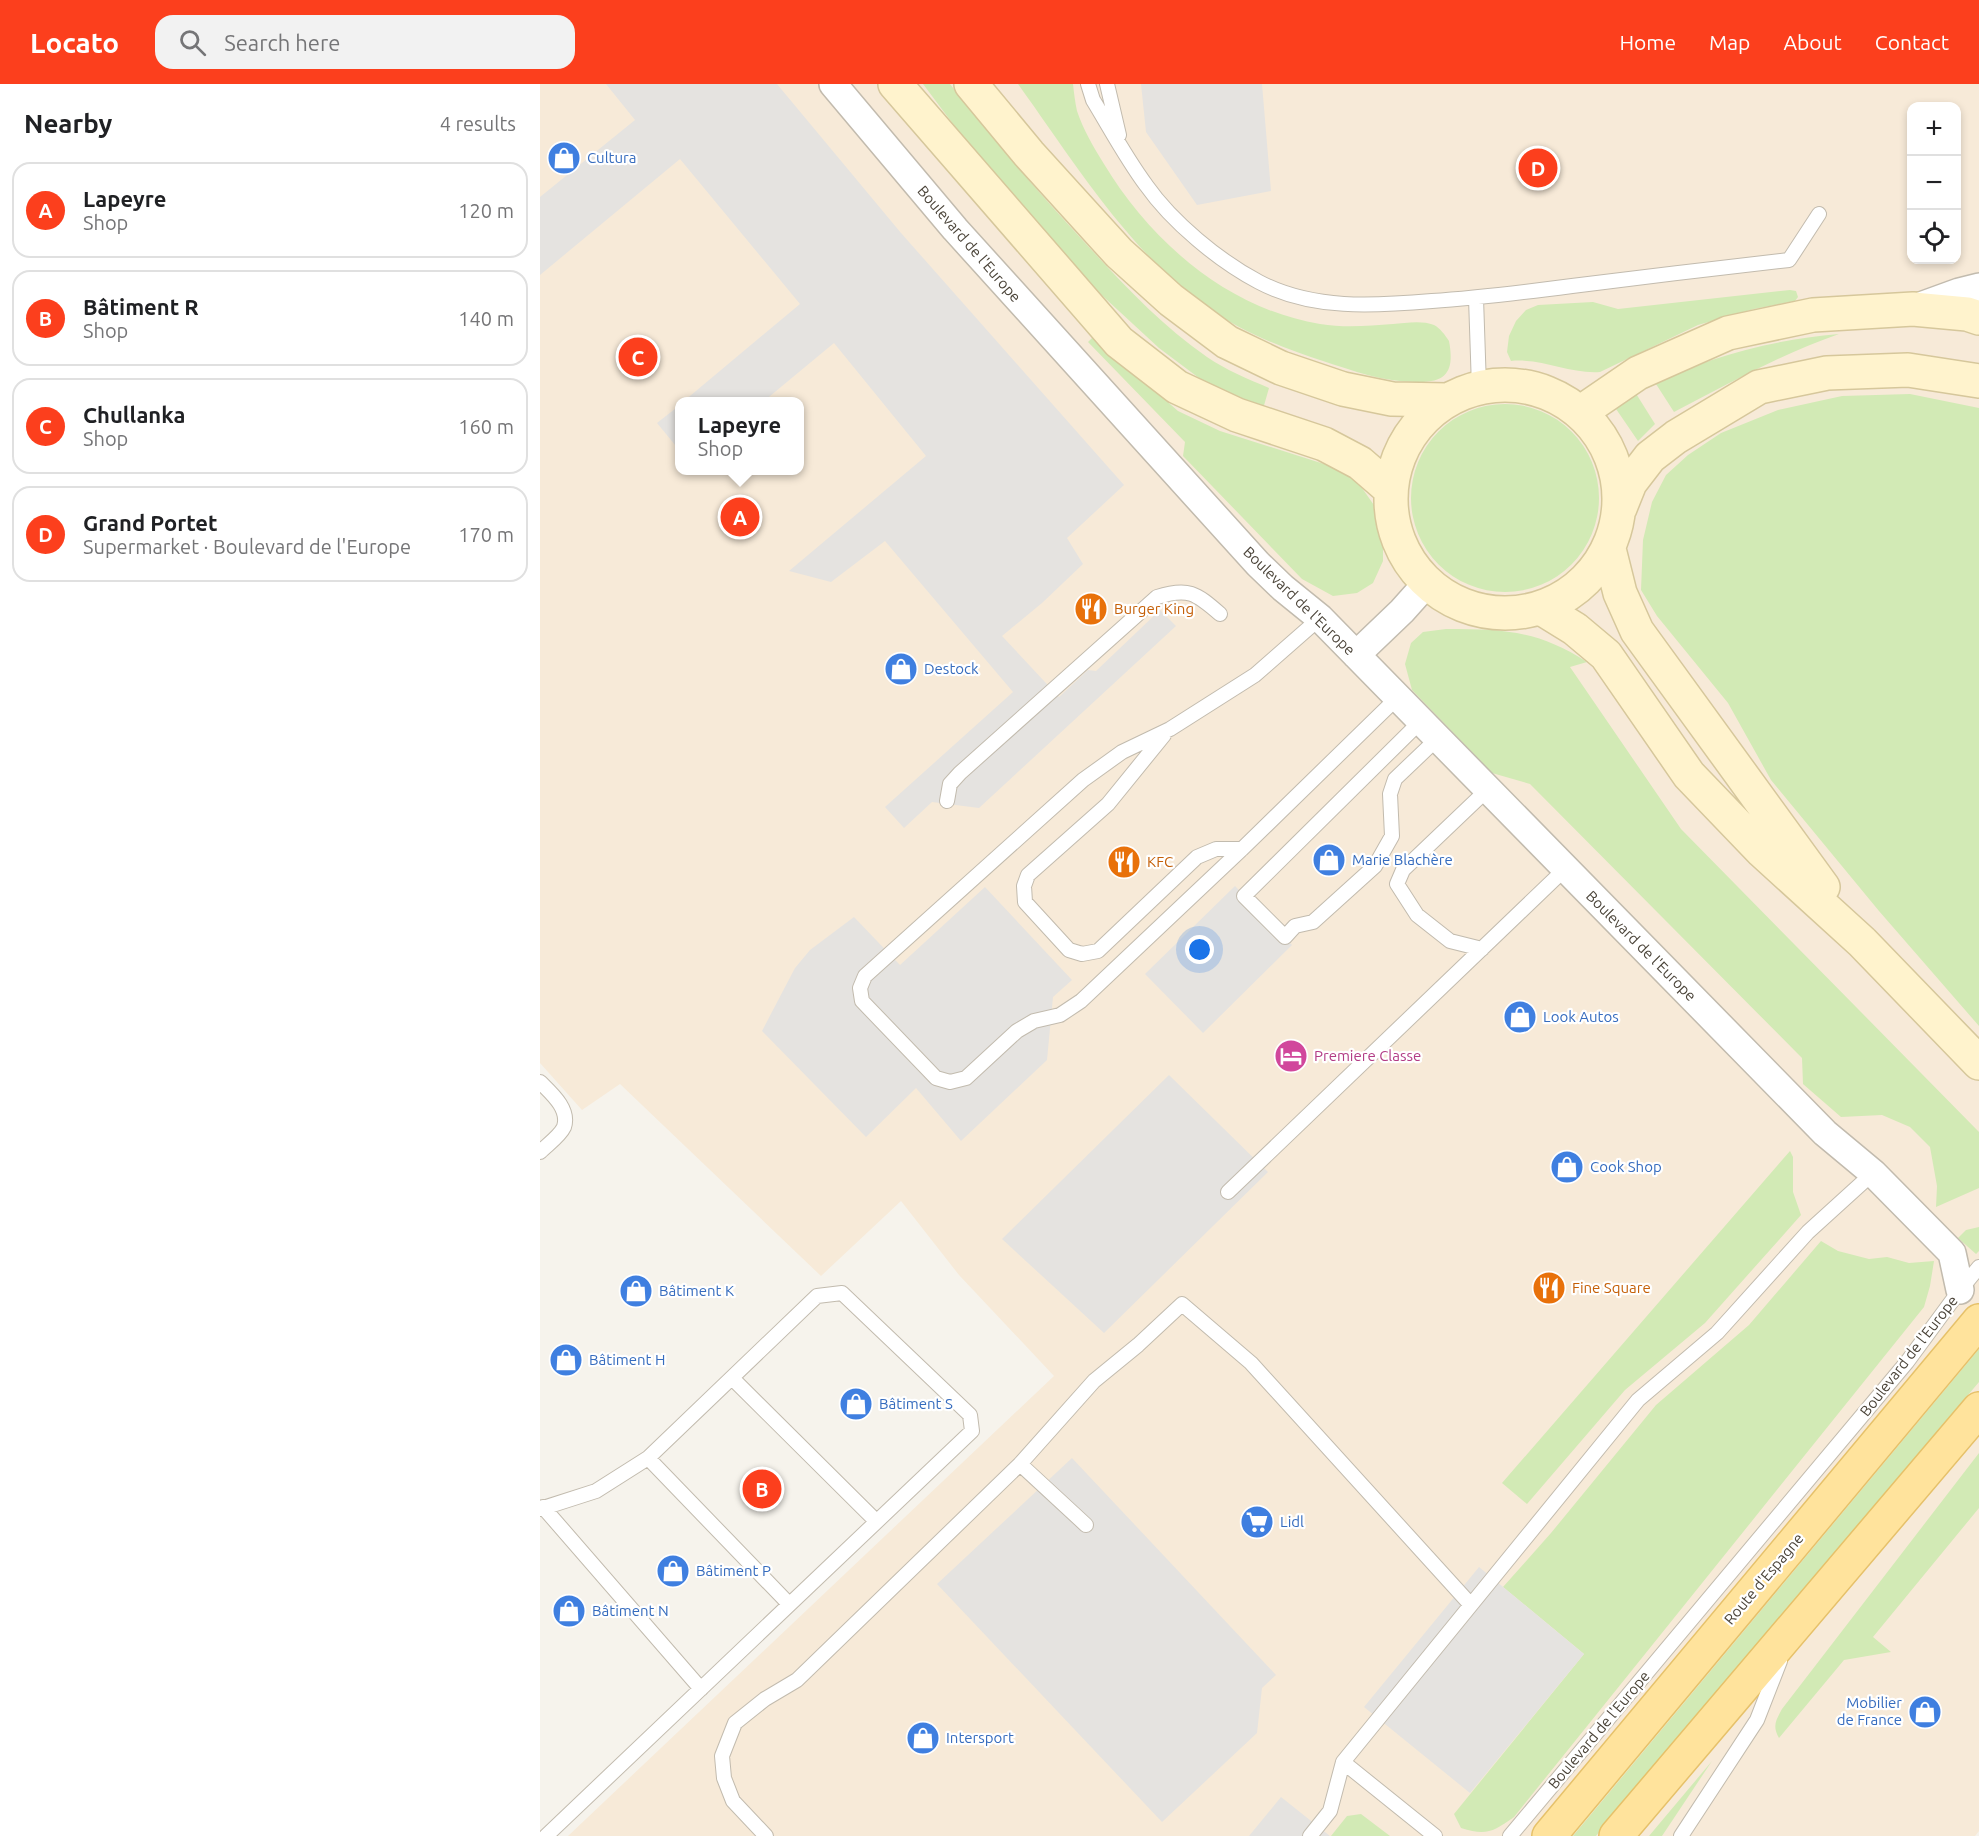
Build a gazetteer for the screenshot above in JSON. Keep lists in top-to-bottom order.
{
  "streets": {
    "main road": ["Route d'Espagne"],
    "street": ["Boulevard de l'Europe"]
  },
  "places": {
    "shop": [
      "Cultura",
      "Destock",
      "Marie Blachère",
      "Look Autos",
      "Cook Shop",
      "Bâtiment K",
      "Bâtiment H",
      "Bâtiment S",
      "Bâtiment P",
      "Bâtiment N",
      "Mobilier de France",
      "Intersport"
    ],
    "restaurant": ["Burger King", "KFC", "Fine Square"],
    "hotel": ["Premiere Classe"],
    "supermarket": ["Lidl"]
  },
  "page": {
    "header": "Locato",
    "search": "Search here",
    "nav": [
      "Home",
      "Map",
      "About",
      "Contact"
    ],
    "heading": ["Nearby", "4 results"],
    "map_buttons": ["+", "−"],
    "pins": [
      "D",
      "C",
      "A",
      "B"
    ],
    "list": [
      {
        "mark": "A",
        "name": "Lapeyre",
        "note": "Shop",
        "value": "120 m"
      },
      {
        "mark": "B",
        "name": "Bâtiment R",
        "note": "Shop",
        "value": "140 m"
      },
      {
        "mark": "C",
        "name": "Chullanka",
        "note": "Shop",
        "value": "160 m"
      },
      {
        "mark": "D",
        "name": "Grand Portet",
        "note": "Supermarket · Boulevard de l'Europe",
        "value": "170 m"
      }
    ],
    "popup": ["Lapeyre", "Shop"]
  }
}
